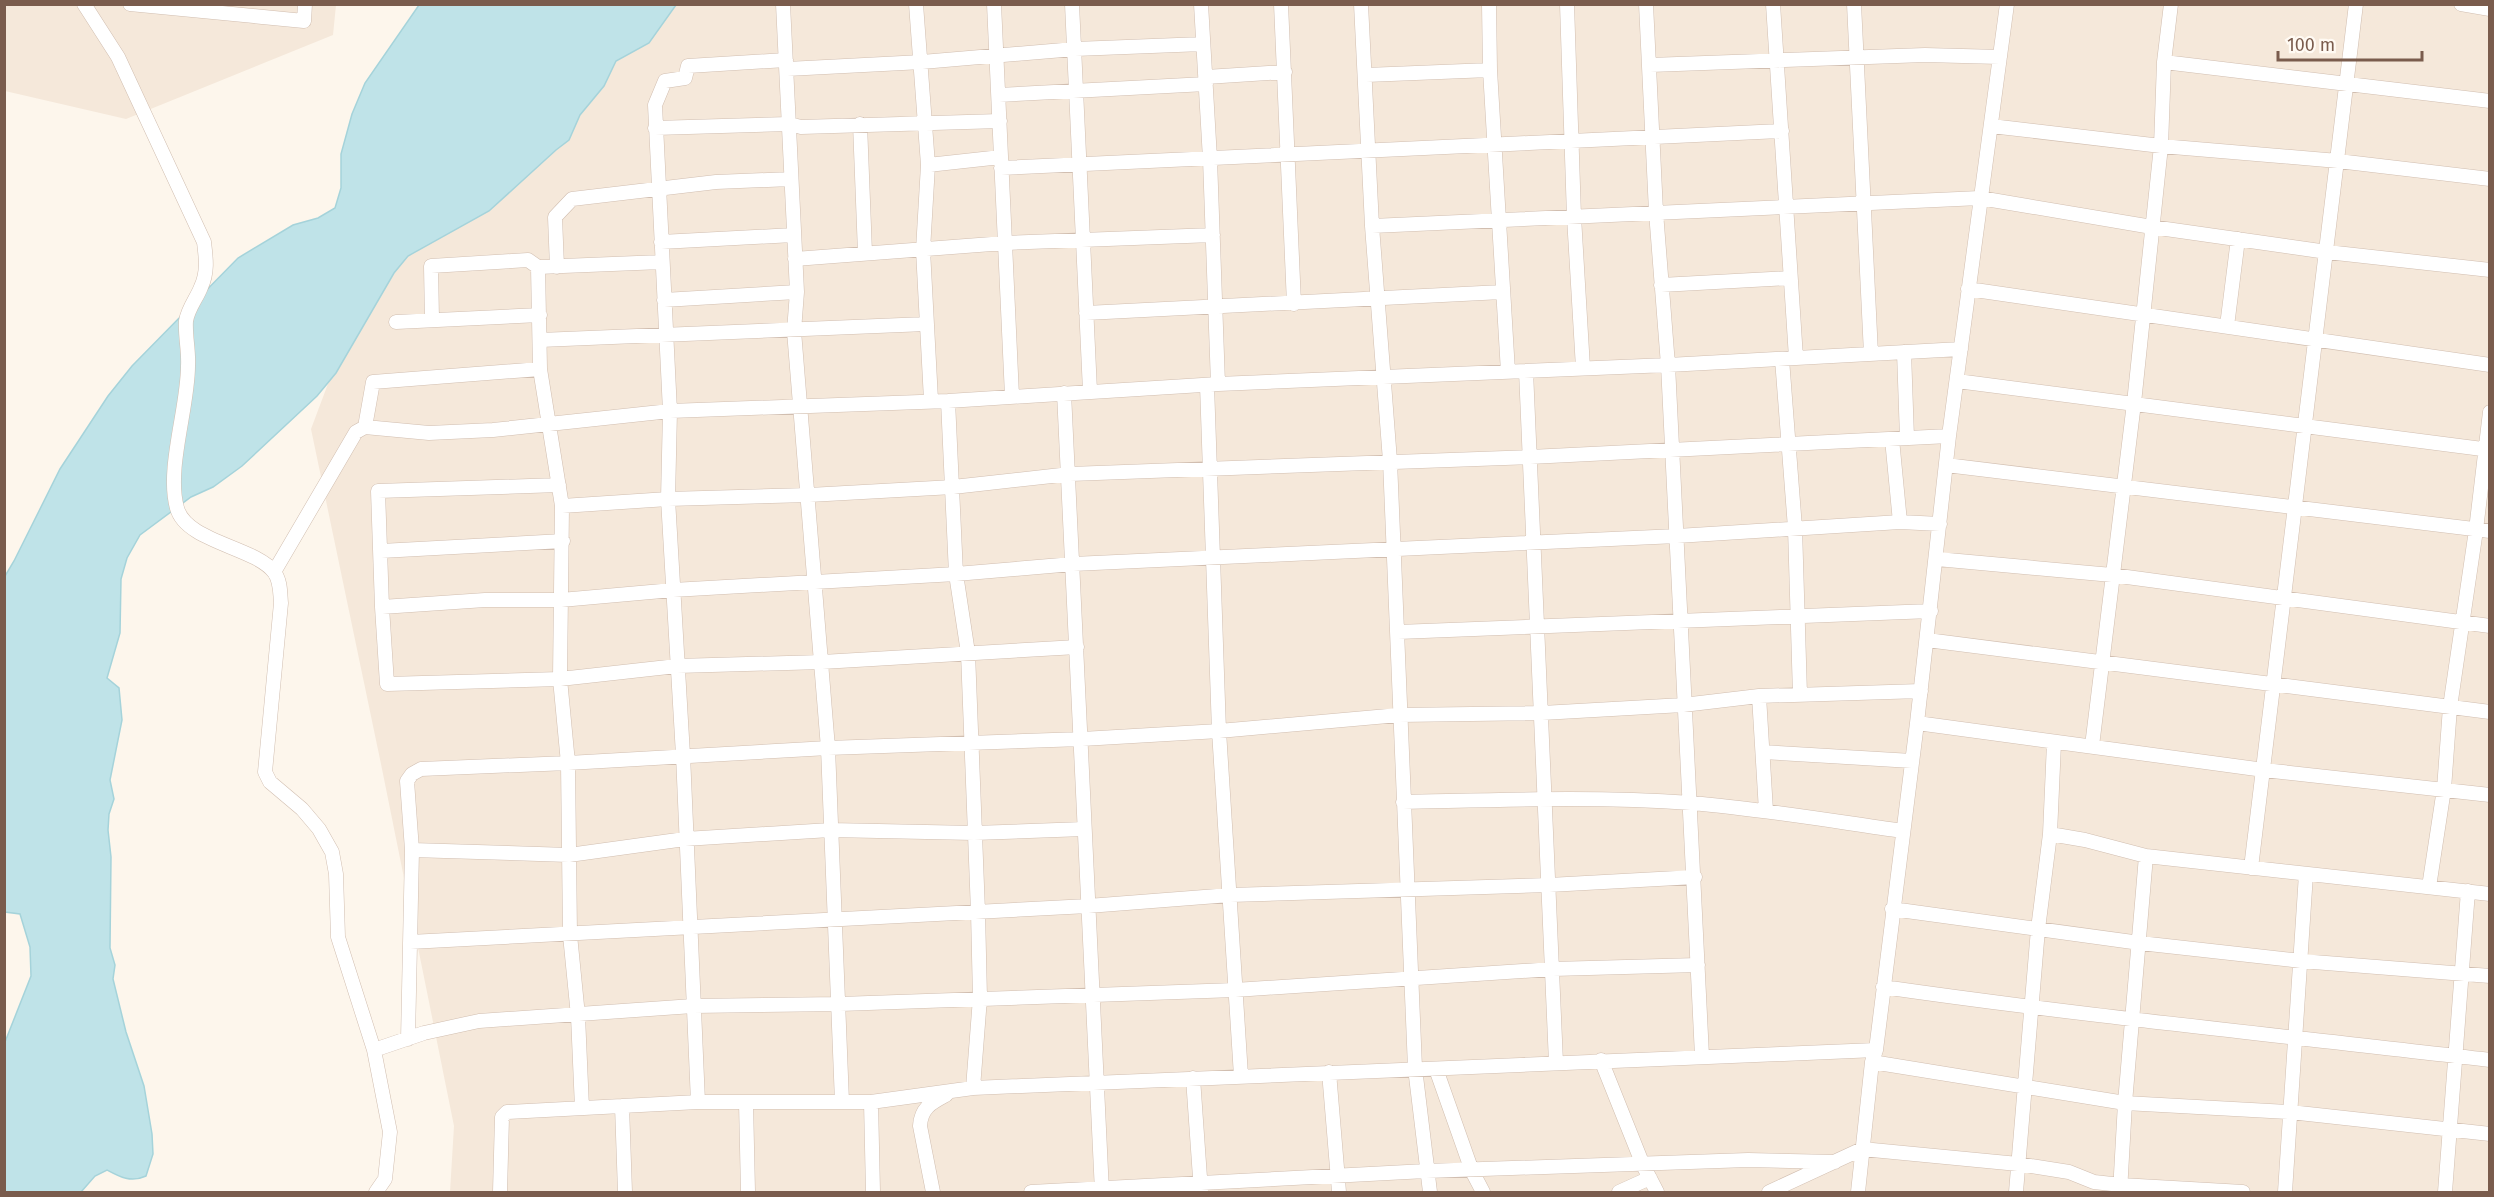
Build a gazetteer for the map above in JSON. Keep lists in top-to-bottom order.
{
  "scale_bar": "100 m"
}
